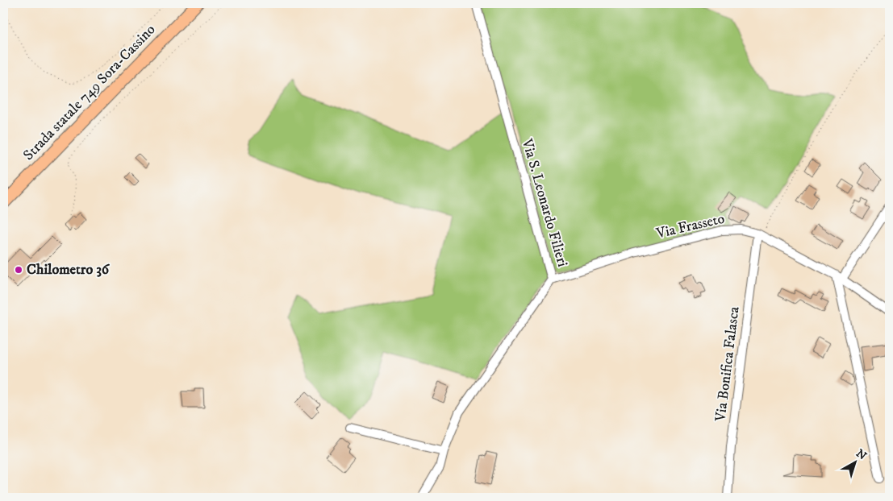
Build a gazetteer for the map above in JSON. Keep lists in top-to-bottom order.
{
  "streets": {
    "highway": ["Strada statale 749 Sora-Cassino"],
    "street": ["Via S. Leonardo Filieri", "Via Frasseto", "Via Bonifica Falasca"]
  },
  "crossings": [
    ["Via S. Leonardo Filieri", "Via Frasseto"],
    ["Via Frasseto", "Via Bonifica Falasca"]
  ],
  "places": ["Chilometro 36"],
  "north": "top right"
}
